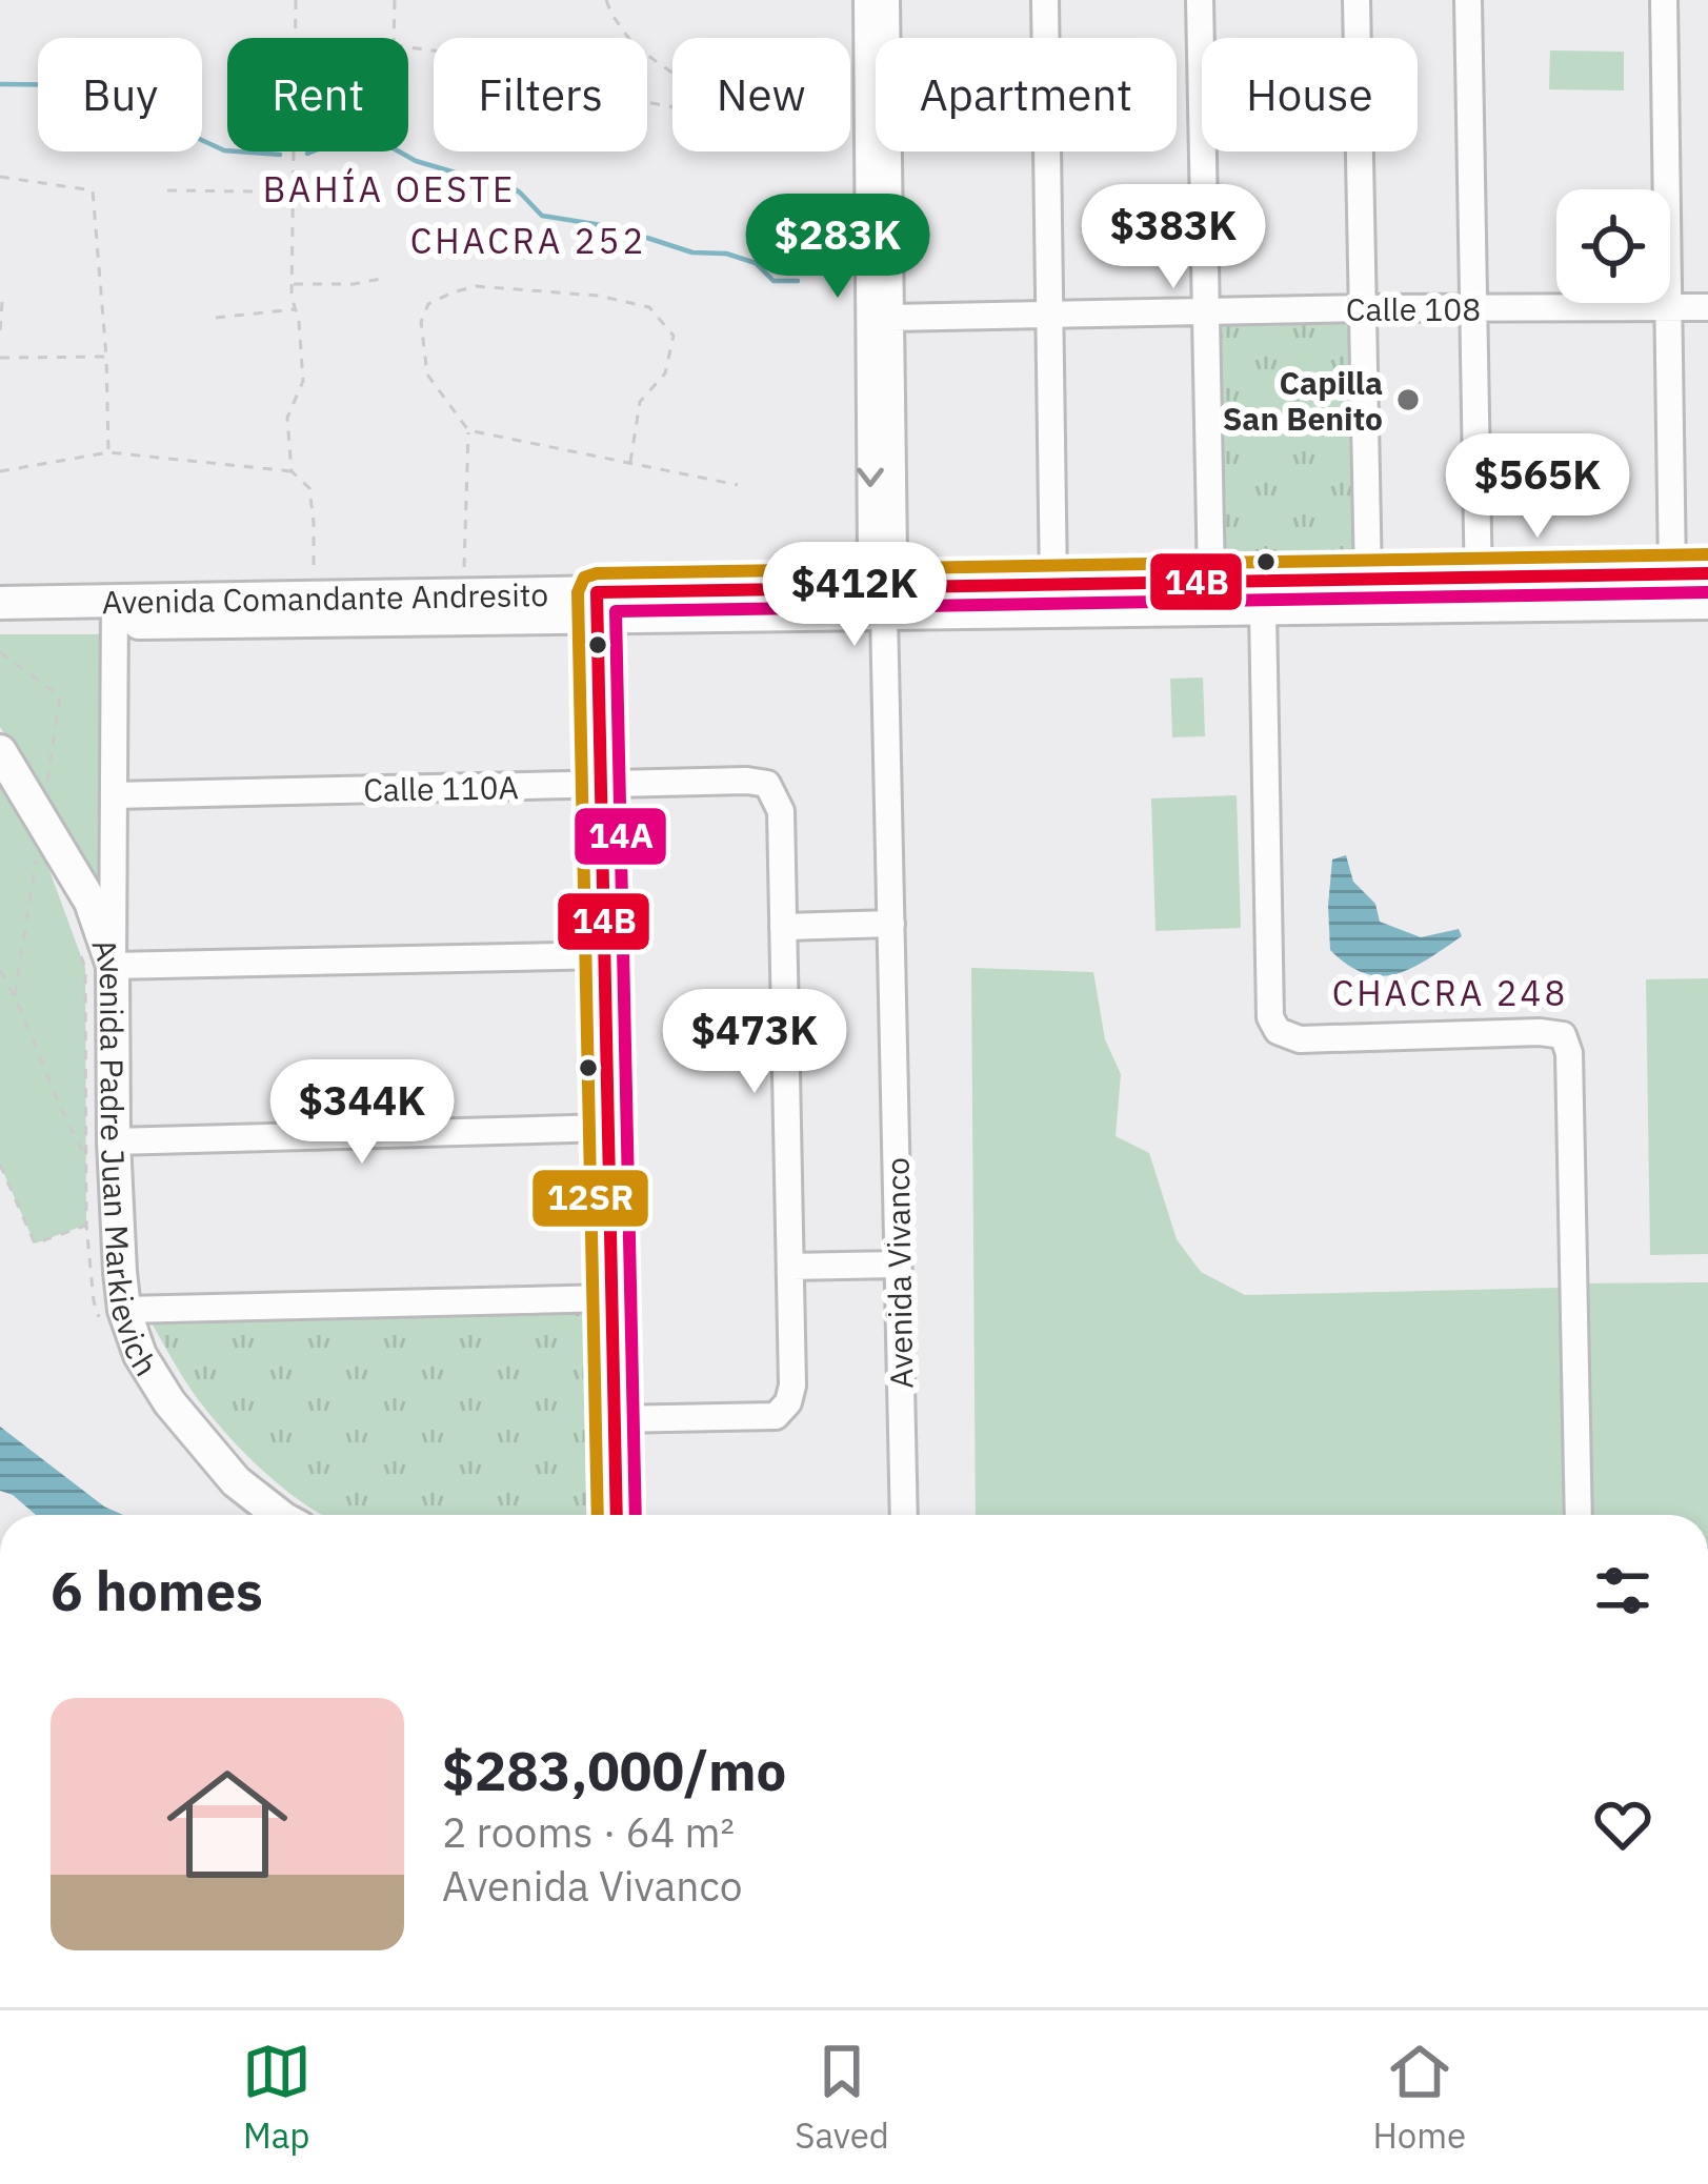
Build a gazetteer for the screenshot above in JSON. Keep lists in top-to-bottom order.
{
  "streets": {
    "main road": ["Avenida Comandante Andresito", "Avenida Padre Juan Markievich"],
    "street": ["Calle 108", "Calle 110A", "Avenida Vivanco"]
  },
  "crossings": [
    ["Calle 108", "Avenida Vivanco"],
    ["Avenida Comandante Andresito", "Avenida Vivanco"]
  ],
  "districts": ["BAHÍA OESTE", "CHACRA 252", "CHACRA 248"],
  "places": ["Capilla San Benito"],
  "lines": ["transit line 12SR", "transit line 14B", "transit line 14A"],
  "page": {
    "chip": [
      "Buy",
      "Rent",
      "Filters",
      "New",
      "Apartment",
      "House"
    ],
    "price": [
      "$383K",
      "$283K",
      "$565K",
      "$412K",
      "$473K",
      "$344K"
    ],
    "heading": "6 homes",
    "list": [
      {
        "name": "$283,000/mo",
        "note": "2 rooms · 64 m² · Avenida Vivanco"
      }
    ],
    "tabs": ["Map", "Saved", "Home"]
  }
}
